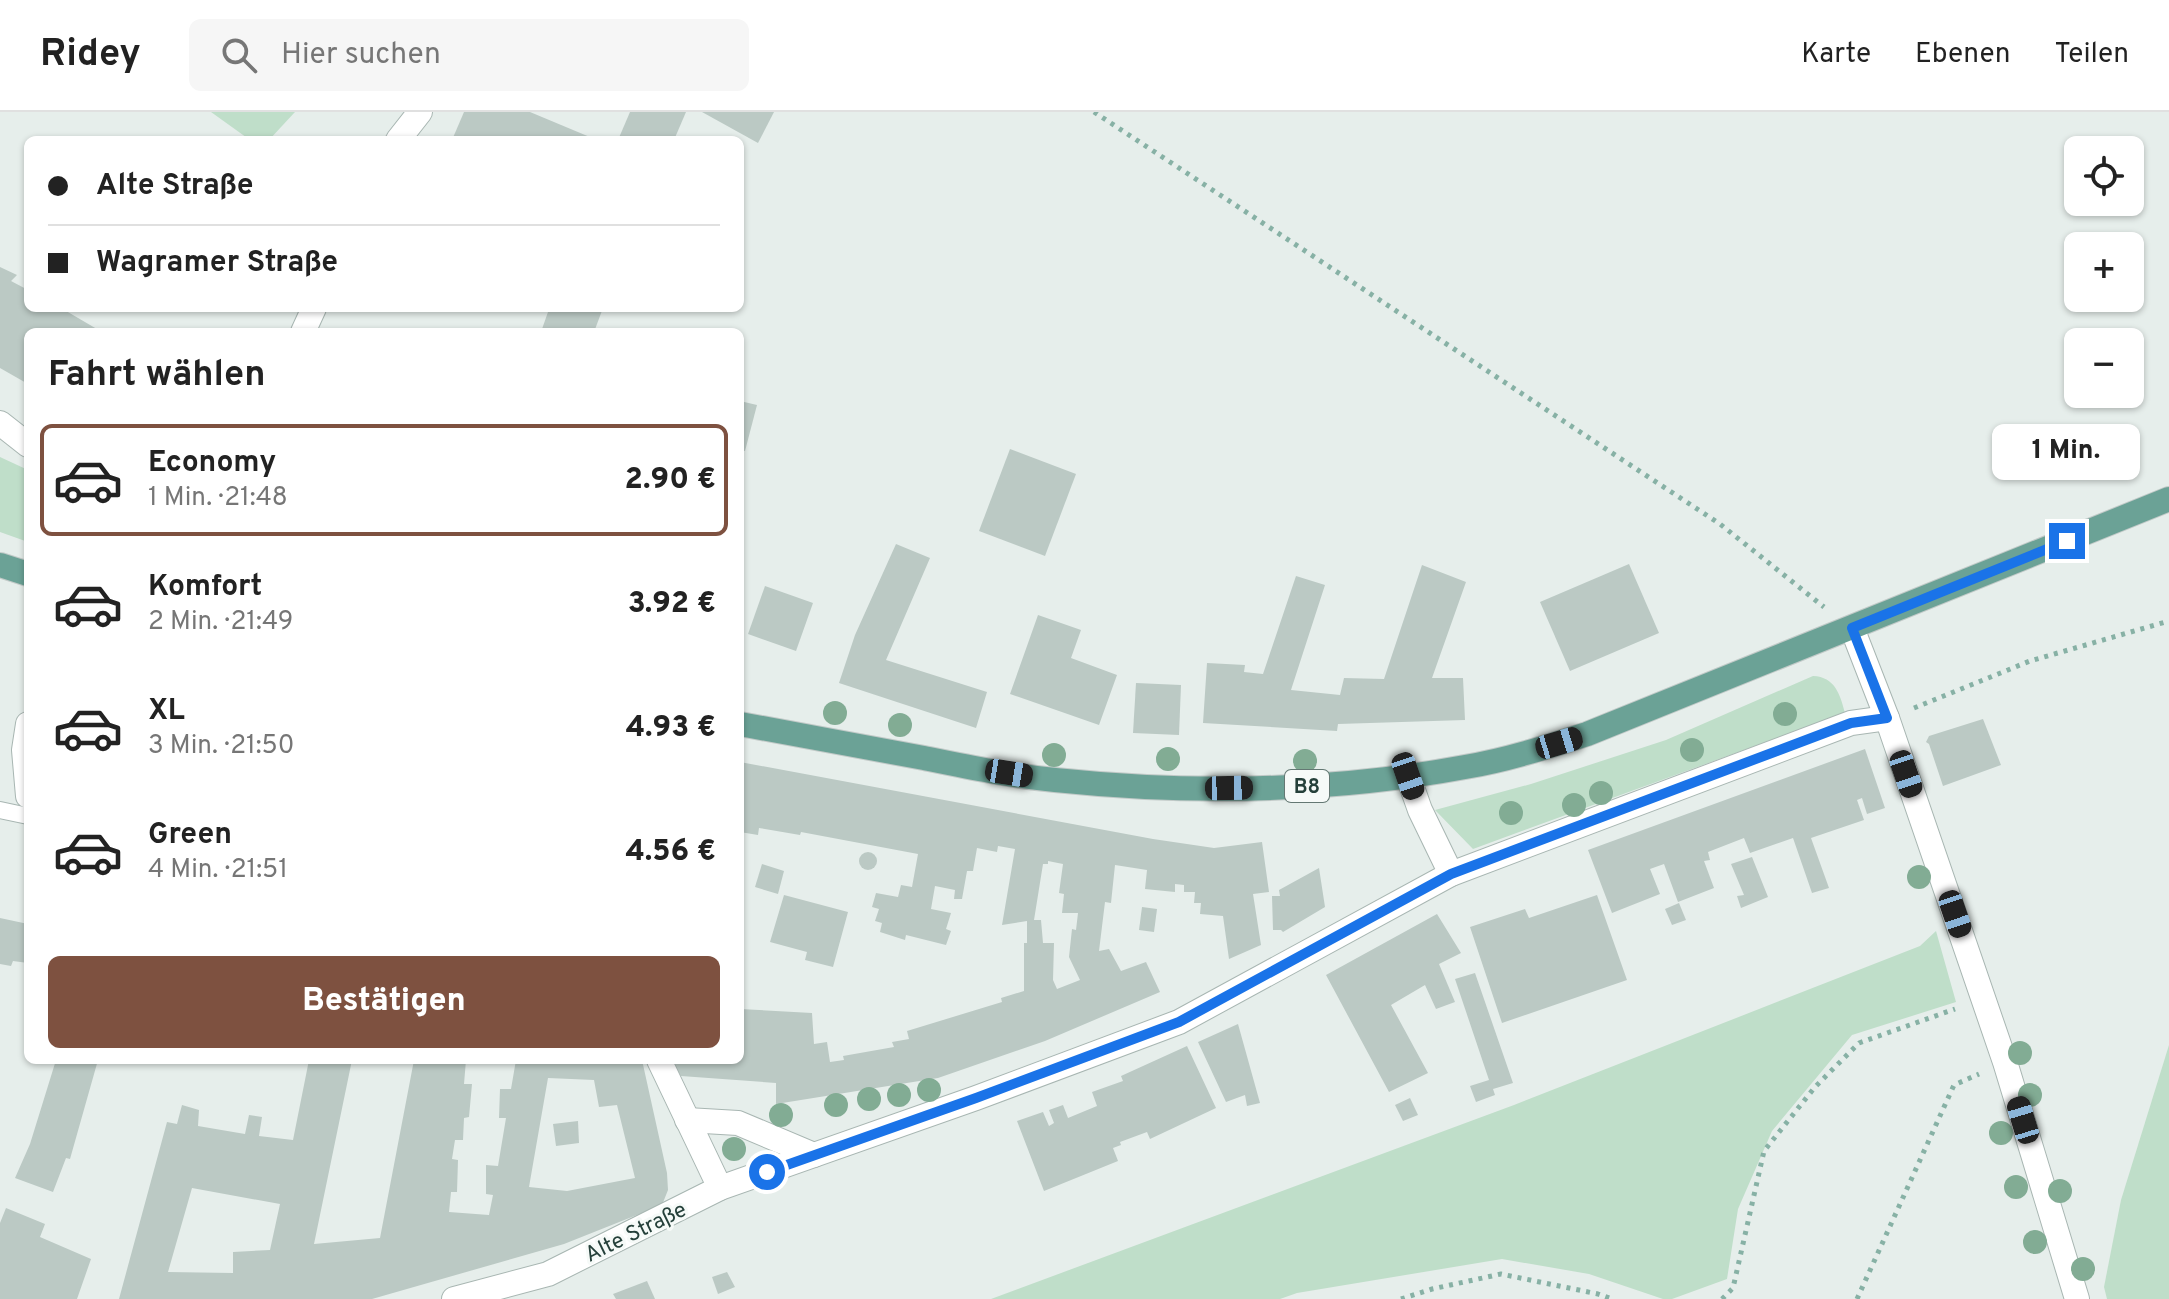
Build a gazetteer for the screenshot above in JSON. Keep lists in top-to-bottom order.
{
  "streets": {
    "main road": ["B8"],
    "street": ["Alte Straße"]
  },
  "page": {
    "header": "Ridey",
    "search": "Hier suchen",
    "nav": ["Karte", "Ebenen", "Teilen"],
    "map_buttons": ["+", "−"],
    "banner": ["Alte Straße", "Wagramer Straße"],
    "heading": "Fahrt wählen",
    "bubble": "1 Min.",
    "list": [
      {
        "name": "Economy",
        "note": "1 Min. · 21:48",
        "value": "2.90 €"
      },
      {
        "name": "Komfort",
        "note": "2 Min. · 21:49",
        "value": "3.92 €"
      },
      {
        "name": "XL",
        "note": "3 Min. · 21:50",
        "value": "4.93 €"
      },
      {
        "name": "Green",
        "note": "4 Min. · 21:51",
        "value": "4.56 €"
      }
    ],
    "buttons": "Bestätigen"
  }
}
